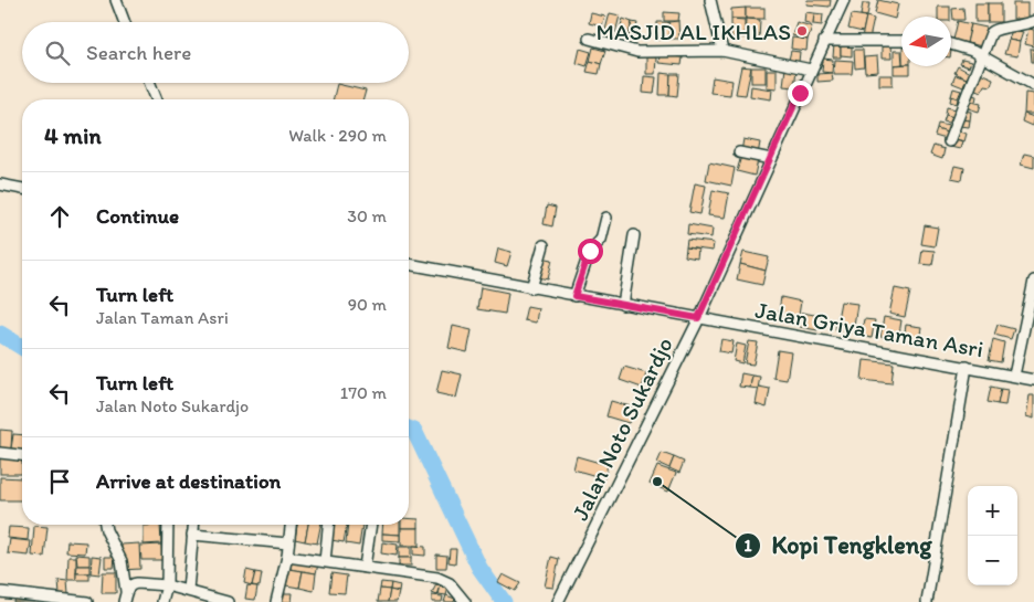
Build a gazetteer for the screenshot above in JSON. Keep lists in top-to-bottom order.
{
  "streets": {
    "street": ["Jalan Griya Taman Asri", "Jalan Noto Sukardjo"]
  },
  "crossings": [
    ["Jalan Griya Taman Asri", "Jalan Noto Sukardjo"]
  ],
  "places": ["MASJID AL IKHLAS", "Kopi Tengkleng"],
  "north": "left",
  "page": {
    "search": "Search here",
    "heading": ["4 min", "Walk · 290 m"],
    "list": [
      ["Continue", "30 m"],
      ["Turn left", "Jalan Taman Asri", "90 m"],
      ["Turn left", "Jalan Noto Sukardjo", "170 m"],
      "Arrive at destination"
    ],
    "map_buttons": ["+", "−"]
  }
}
